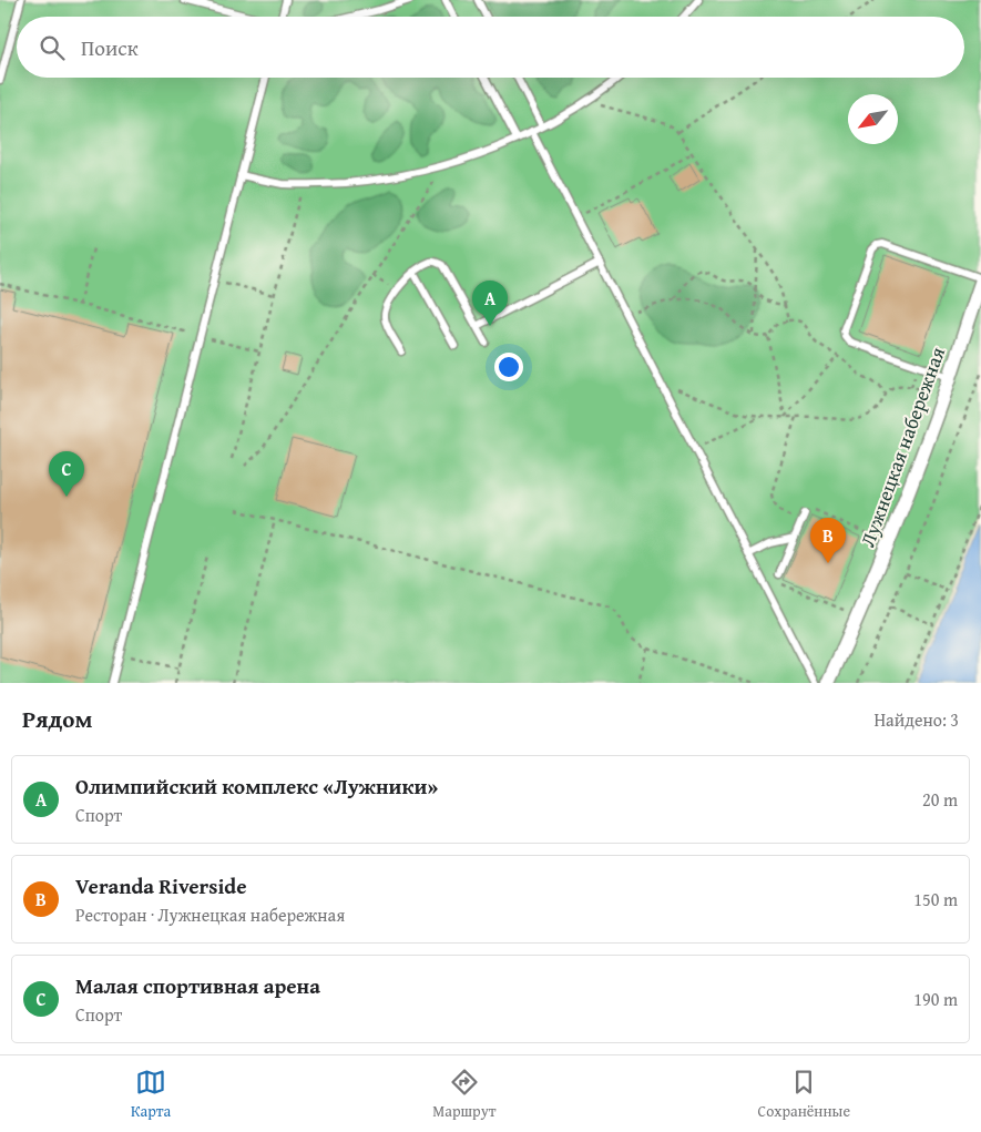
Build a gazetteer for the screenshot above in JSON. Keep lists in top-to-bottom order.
{
  "streets": {
    "street": ["Лужнецкая набережная"]
  },
  "north": "bottom left",
  "page": {
    "search": "Поиск",
    "pins": ["A", "C", "B"],
    "heading": ["Рядом", "Найдено: 3"],
    "list": [
      {
        "mark": "A",
        "name": "Олимпийский комплекс «Лужники»",
        "note": "Спорт",
        "value": "20 m"
      },
      {
        "mark": "B",
        "name": "Veranda Riverside",
        "note": "Ресторан · Лужнецкая набережная",
        "value": "150 m"
      },
      {
        "mark": "C",
        "name": "Малая спортивная арена",
        "note": "Спорт",
        "value": "190 m"
      }
    ],
    "nav": ["Карта", "Маршрут", "Сохранённые"]
  }
}
